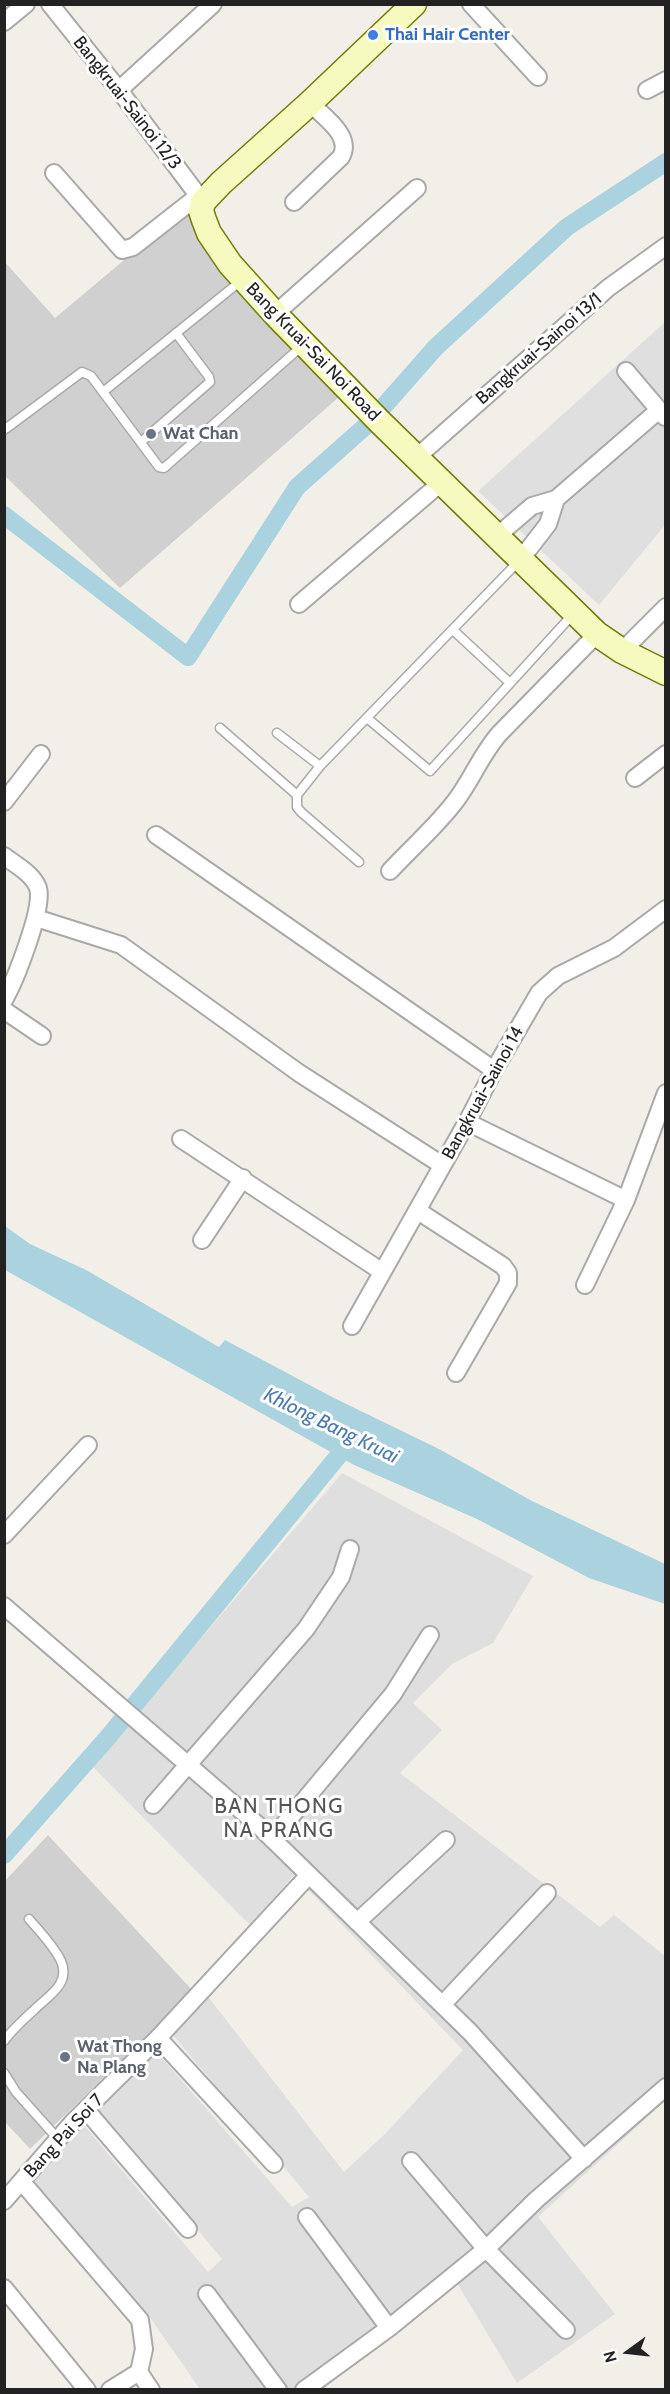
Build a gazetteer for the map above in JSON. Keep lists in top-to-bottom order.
{
  "streets": {
    "main road": ["Bang Kruai-Sai Noi Road"],
    "street": [
      "Bangkruai-Sainoi 12/3",
      "Bangkruai-Sainoi 13/1",
      "Bangkruai-Sainoi 14",
      "Bang Pai Soi 7"
    ]
  },
  "crossings": [
    ["Bangkruai-Sainoi 12/3", "Bang Kruai-Sai Noi Road"],
    ["Bangkruai-Sainoi 13/1", "Bang Kruai-Sai Noi Road"]
  ],
  "districts": ["BAN THONG NA PRANG"],
  "water": ["Khlong Bang Kruai"],
  "places": ["Thai Hair Center", "Wat Chan", "Wat Thong Na Plang"],
  "north": "left"
}
